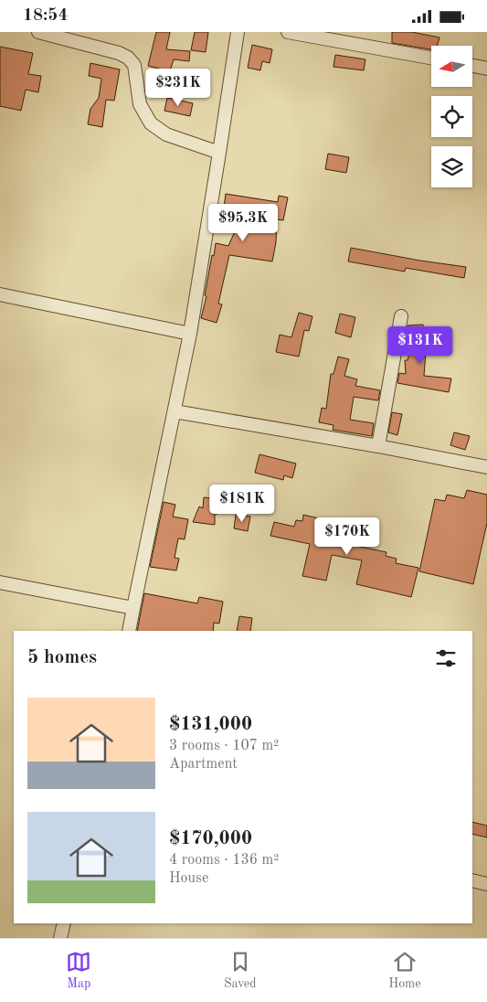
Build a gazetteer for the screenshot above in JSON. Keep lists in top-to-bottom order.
{
  "north": "left",
  "page": {
    "status": "18:54",
    "price": [
      "$231K",
      "$95.3K",
      "$131K",
      "$181K",
      "$170K"
    ],
    "heading": "5 homes",
    "list": [
      {
        "name": "$131,000",
        "note": "3 rooms · 107 m² · Apartment"
      },
      {
        "name": "$170,000",
        "note": "4 rooms · 136 m² · House"
      }
    ],
    "tabs": ["Map", "Saved", "Home"]
  }
}
